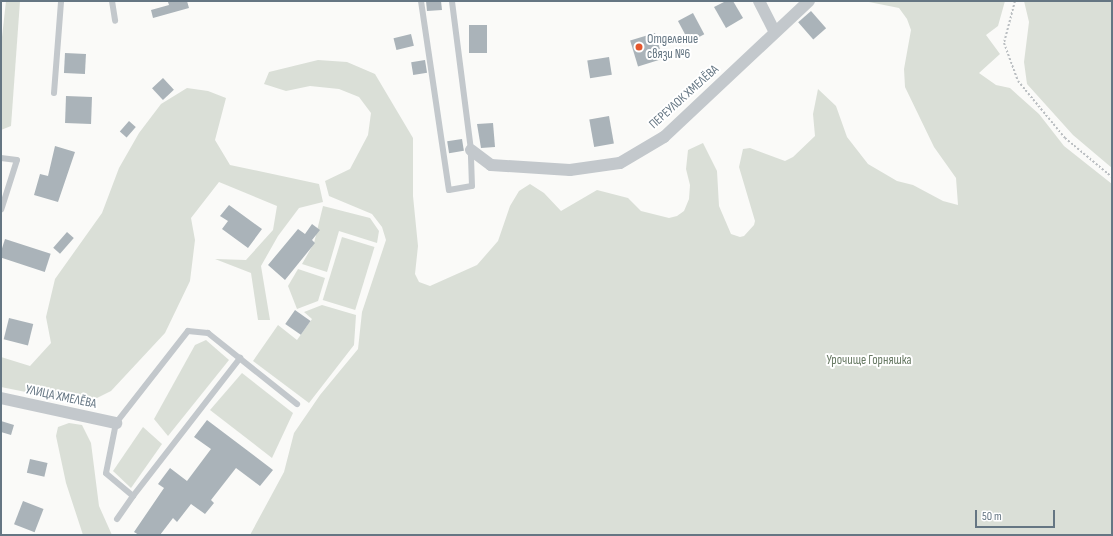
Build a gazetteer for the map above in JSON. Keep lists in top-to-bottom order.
{
  "streets": {
    "street": ["ПЕРЕУЛОК ХМЕЛЁВА", "УЛИЦА ХМЕЛЁВА"]
  },
  "parks": ["Урочище Горняшка"],
  "places": ["Отделение связи №6"],
  "scale_bar": "50 m"
}
